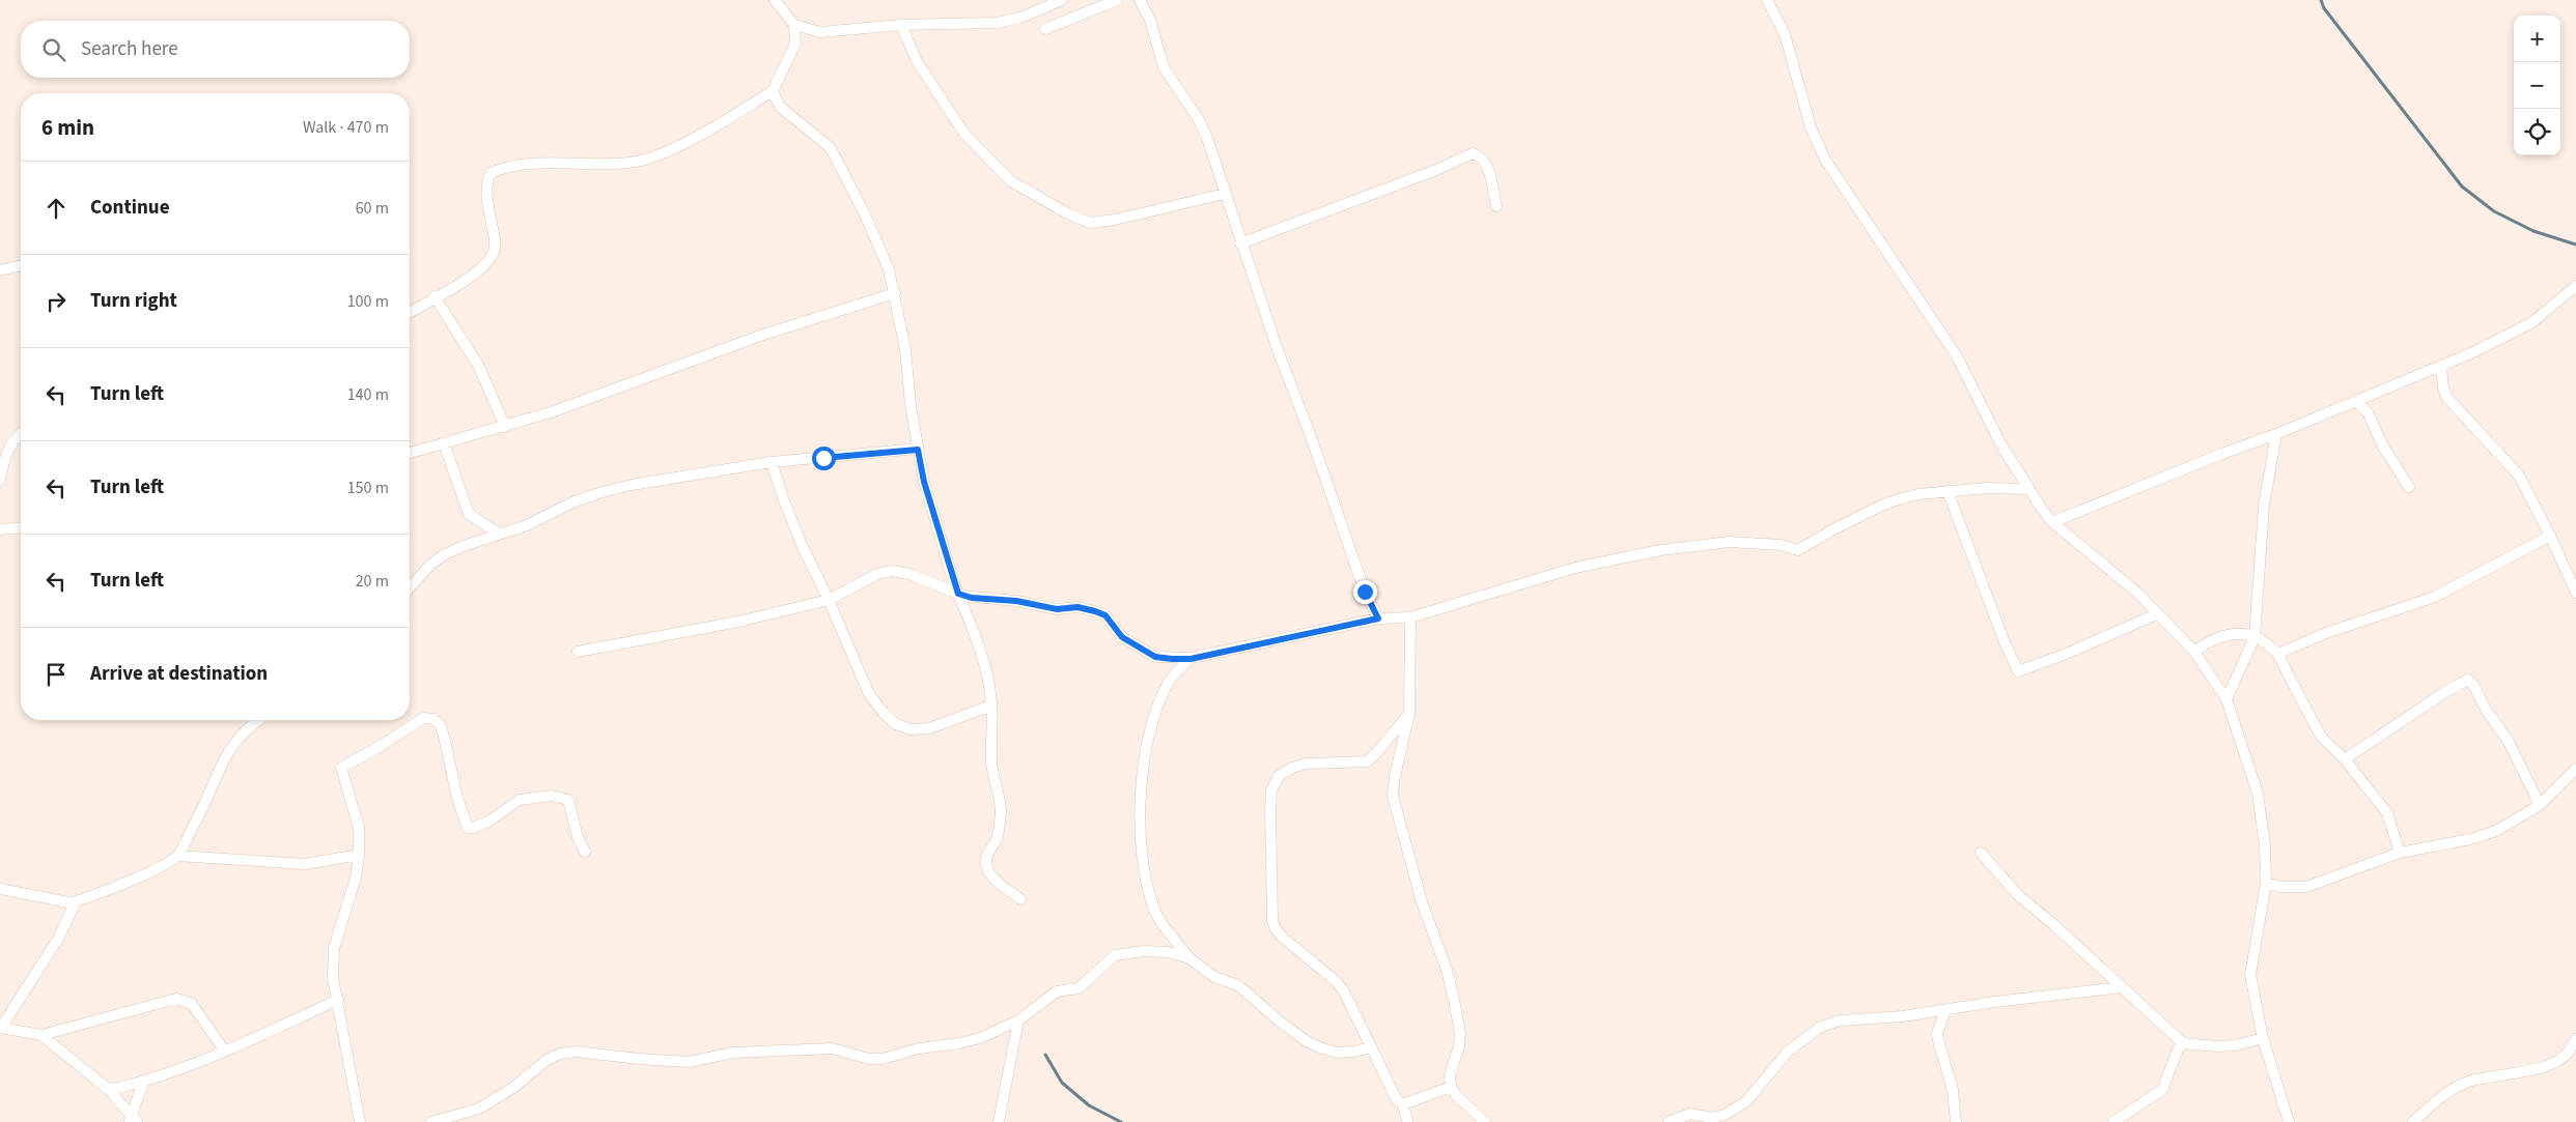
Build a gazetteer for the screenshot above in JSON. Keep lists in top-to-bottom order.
{
  "page": {
    "map_buttons": ["+", "−"],
    "search": "Search here",
    "heading": ["6 min", "Walk · 470 m"],
    "list": [
      ["Continue", "60 m"],
      ["Turn right", "100 m"],
      ["Turn left", "140 m"],
      ["Turn left", "150 m"],
      ["Turn left", "20 m"],
      "Arrive at destination"
    ]
  }
}
